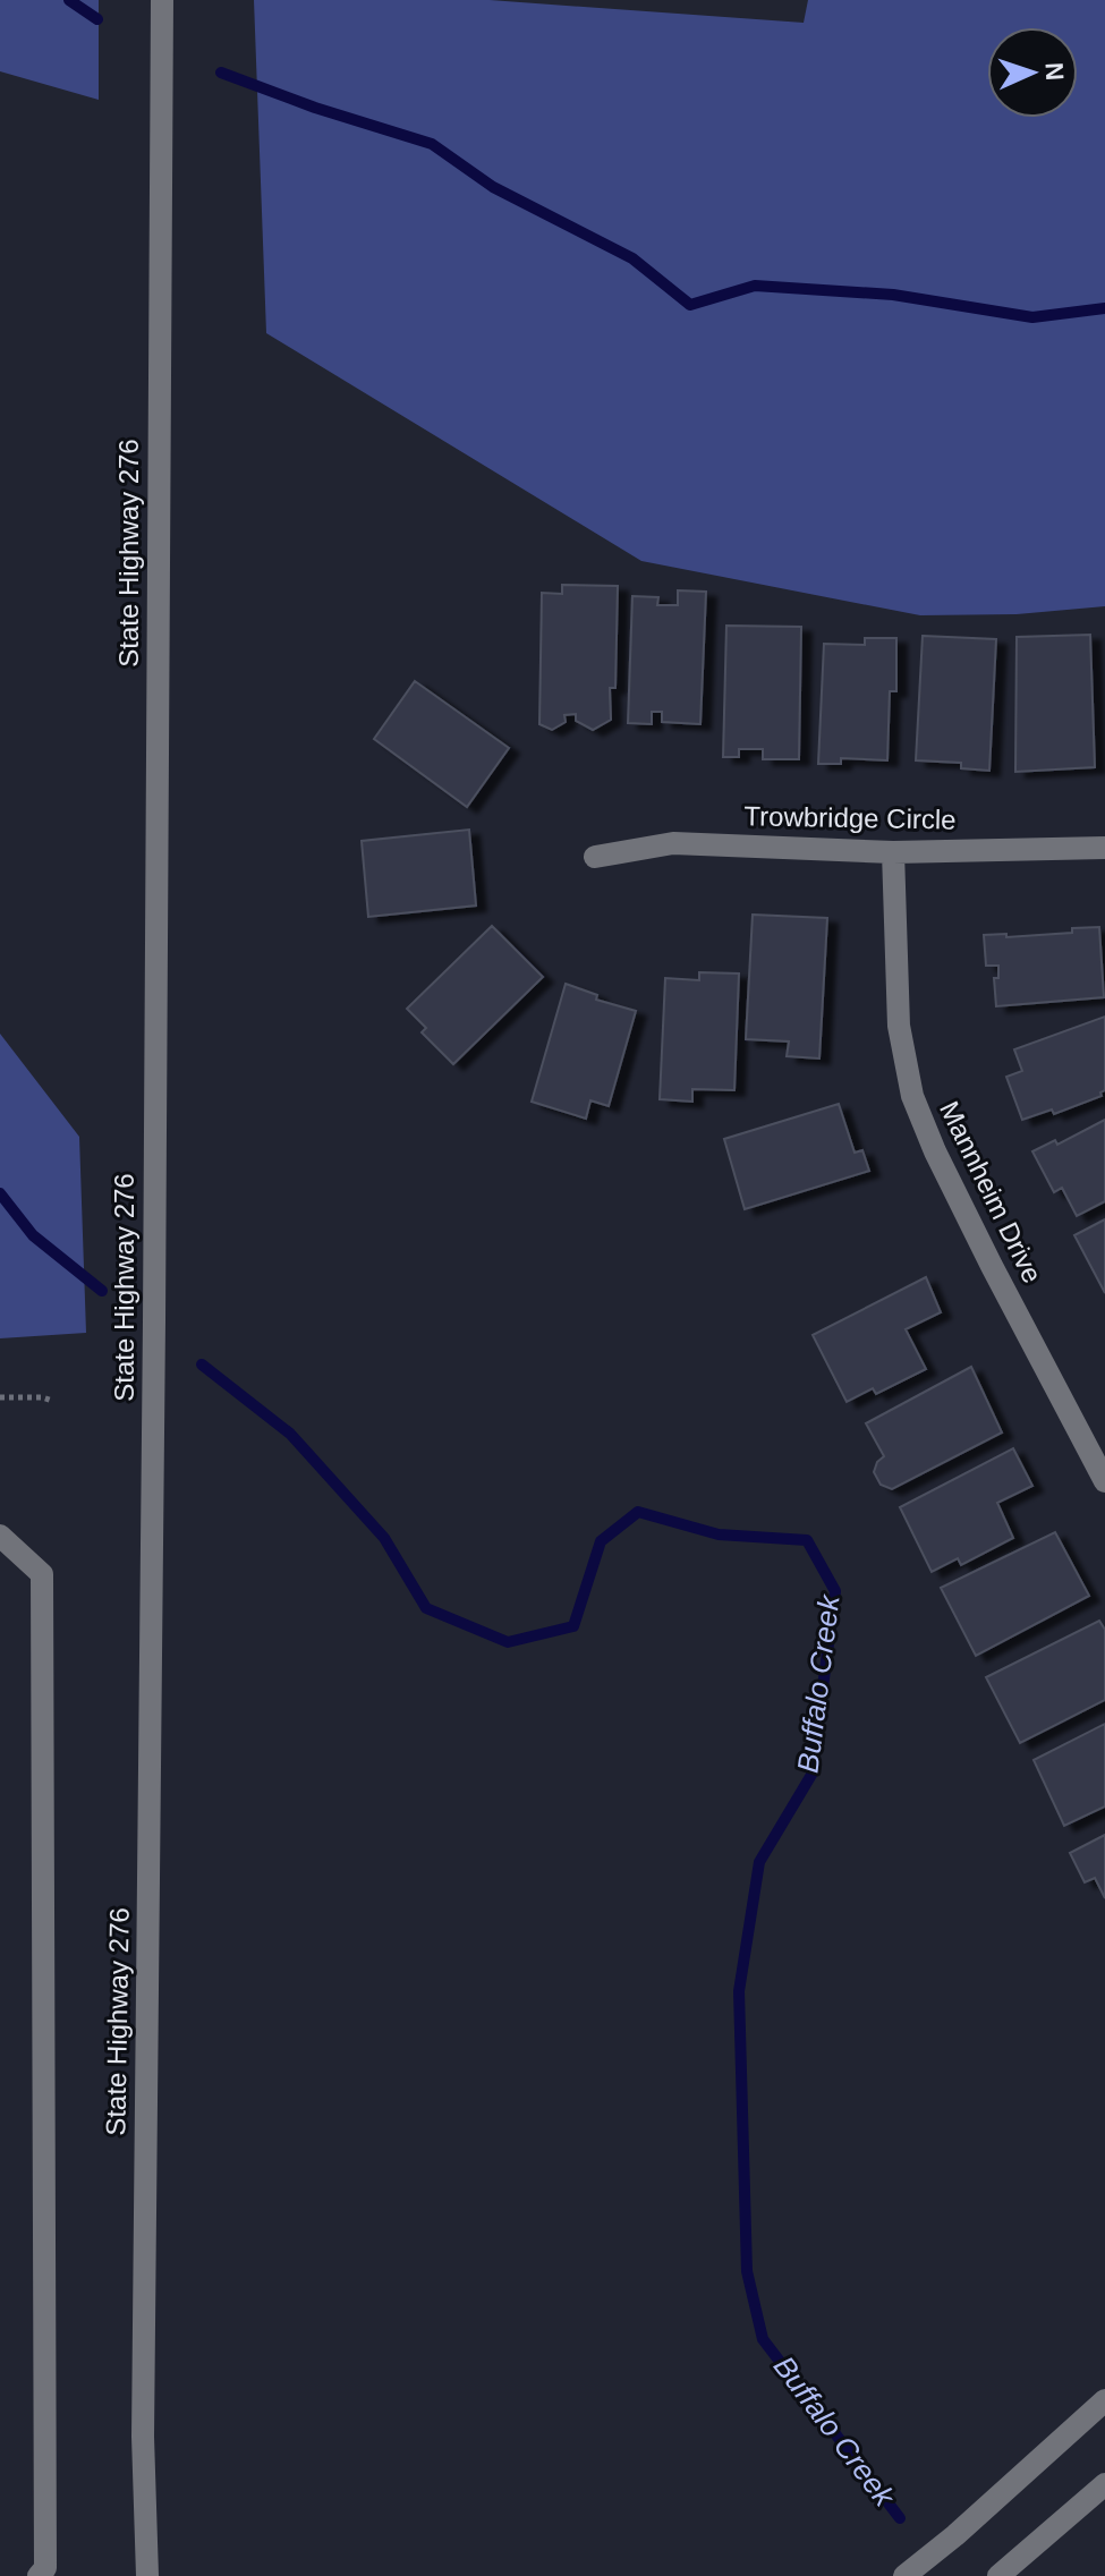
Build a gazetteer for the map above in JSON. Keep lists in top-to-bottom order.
{
  "streets": {
    "street": ["State Highway 276", "Trowbridge Circle", "Mannheim Drive"]
  },
  "crossings": [
    ["Trowbridge Circle", "Mannheim Drive"]
  ],
  "water": ["Buffalo Creek"],
  "north": "right"
}
